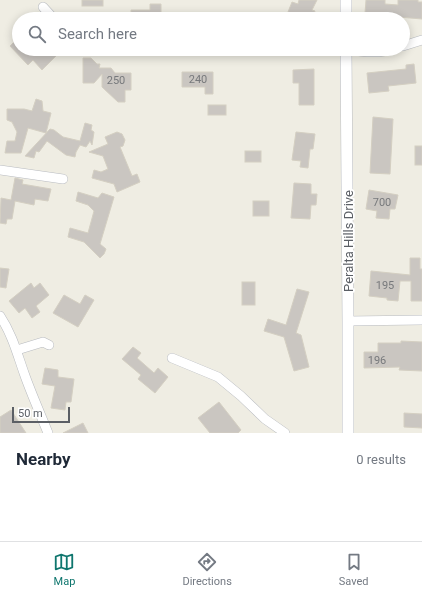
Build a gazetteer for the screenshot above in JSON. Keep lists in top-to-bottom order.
{
  "streets": {
    "street": ["Peralta Hills Drive"]
  },
  "house_numbers": [
    "240",
    "250",
    "700",
    "195",
    "196"
  ],
  "scale_bar": "50 m",
  "page": {
    "search": "Search here",
    "scale": "50 m",
    "heading": ["Nearby", "0 results"],
    "nav": ["Map", "Directions", "Saved"]
  }
}
